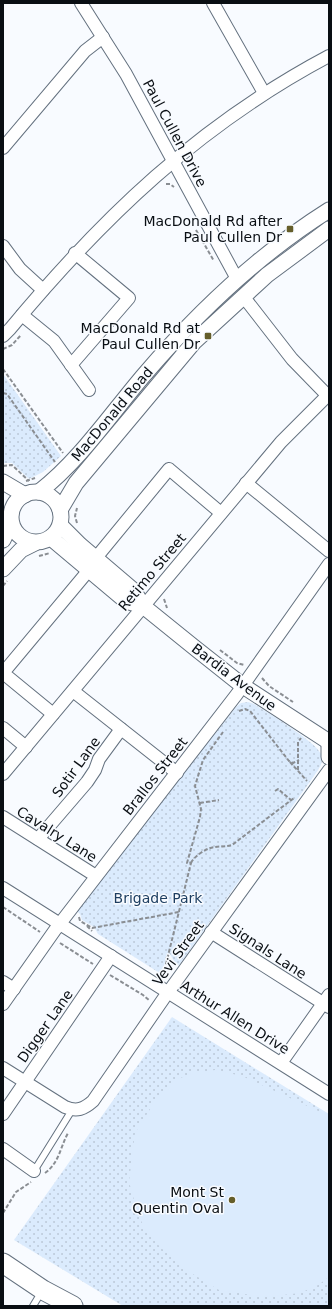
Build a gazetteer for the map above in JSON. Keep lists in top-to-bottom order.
{
  "streets": {
    "street": [
      "Paul Cullen Drive",
      "MacDonald Road",
      "Retimo Street",
      "Bardia Avenue",
      "Sotir Lane",
      "Brallos Street",
      "Cavalry Lane",
      "Signals Lane",
      "Vevi Street",
      "Arthur Allen Drive",
      "Digger Lane"
    ]
  },
  "crossings": [
    ["Paul Cullen Drive", "MacDonald Road"],
    ["MacDonald Road", "Bardia Avenue"],
    ["Retimo Street", "Bardia Avenue"],
    ["Bardia Avenue", "Brallos Street"],
    ["Sotir Lane", "Cavalry Lane"],
    ["Brallos Street", "Cavalry Lane"],
    ["Brallos Street", "Arthur Allen Drive"],
    ["Signals Lane", "Vevi Street"],
    ["Vevi Street", "Arthur Allen Drive"],
    ["Arthur Allen Drive", "Digger Lane"]
  ],
  "parks": ["Brigade Park"],
  "places": {
    "transit": ["MacDonald Rd after Paul Cullen Dr", "MacDonald Rd at Paul Cullen Dr"],
    "other": ["Mont St Quentin Oval"]
  }
}
